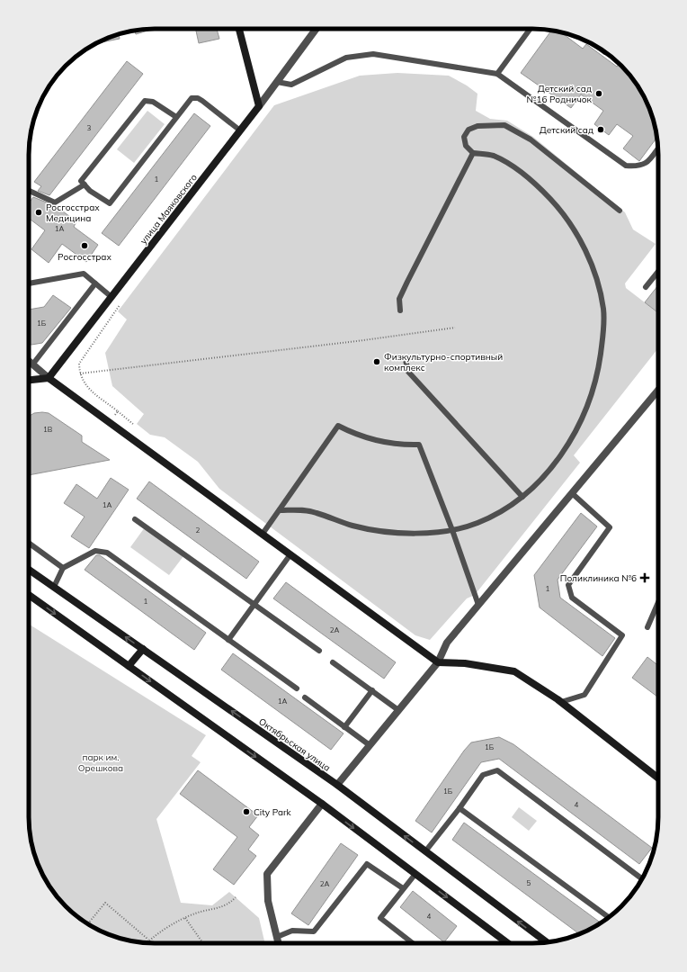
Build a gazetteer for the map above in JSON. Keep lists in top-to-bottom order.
{
  "streets": {
    "street": ["улица Маяковского", "Октябрьская улица"]
  },
  "parks": ["парк им. Орешкова"],
  "places": {
    "other": [
      "Детский сад №16 Родничок",
      "Детский сад",
      "Росгосстрах Медицина",
      "Росгосстрах",
      "Физкультурно-спортивный комплекс",
      "City Park"
    ],
    "health": ["Поликлиника №6"]
  },
  "house_numbers": [
    "3",
    "1",
    "1А",
    "1Б",
    "1В",
    "1А",
    "2",
    "1",
    "1",
    "2А",
    "1А",
    "1Б",
    "1Б",
    "4",
    "5",
    "2А",
    "4"
  ]
}
